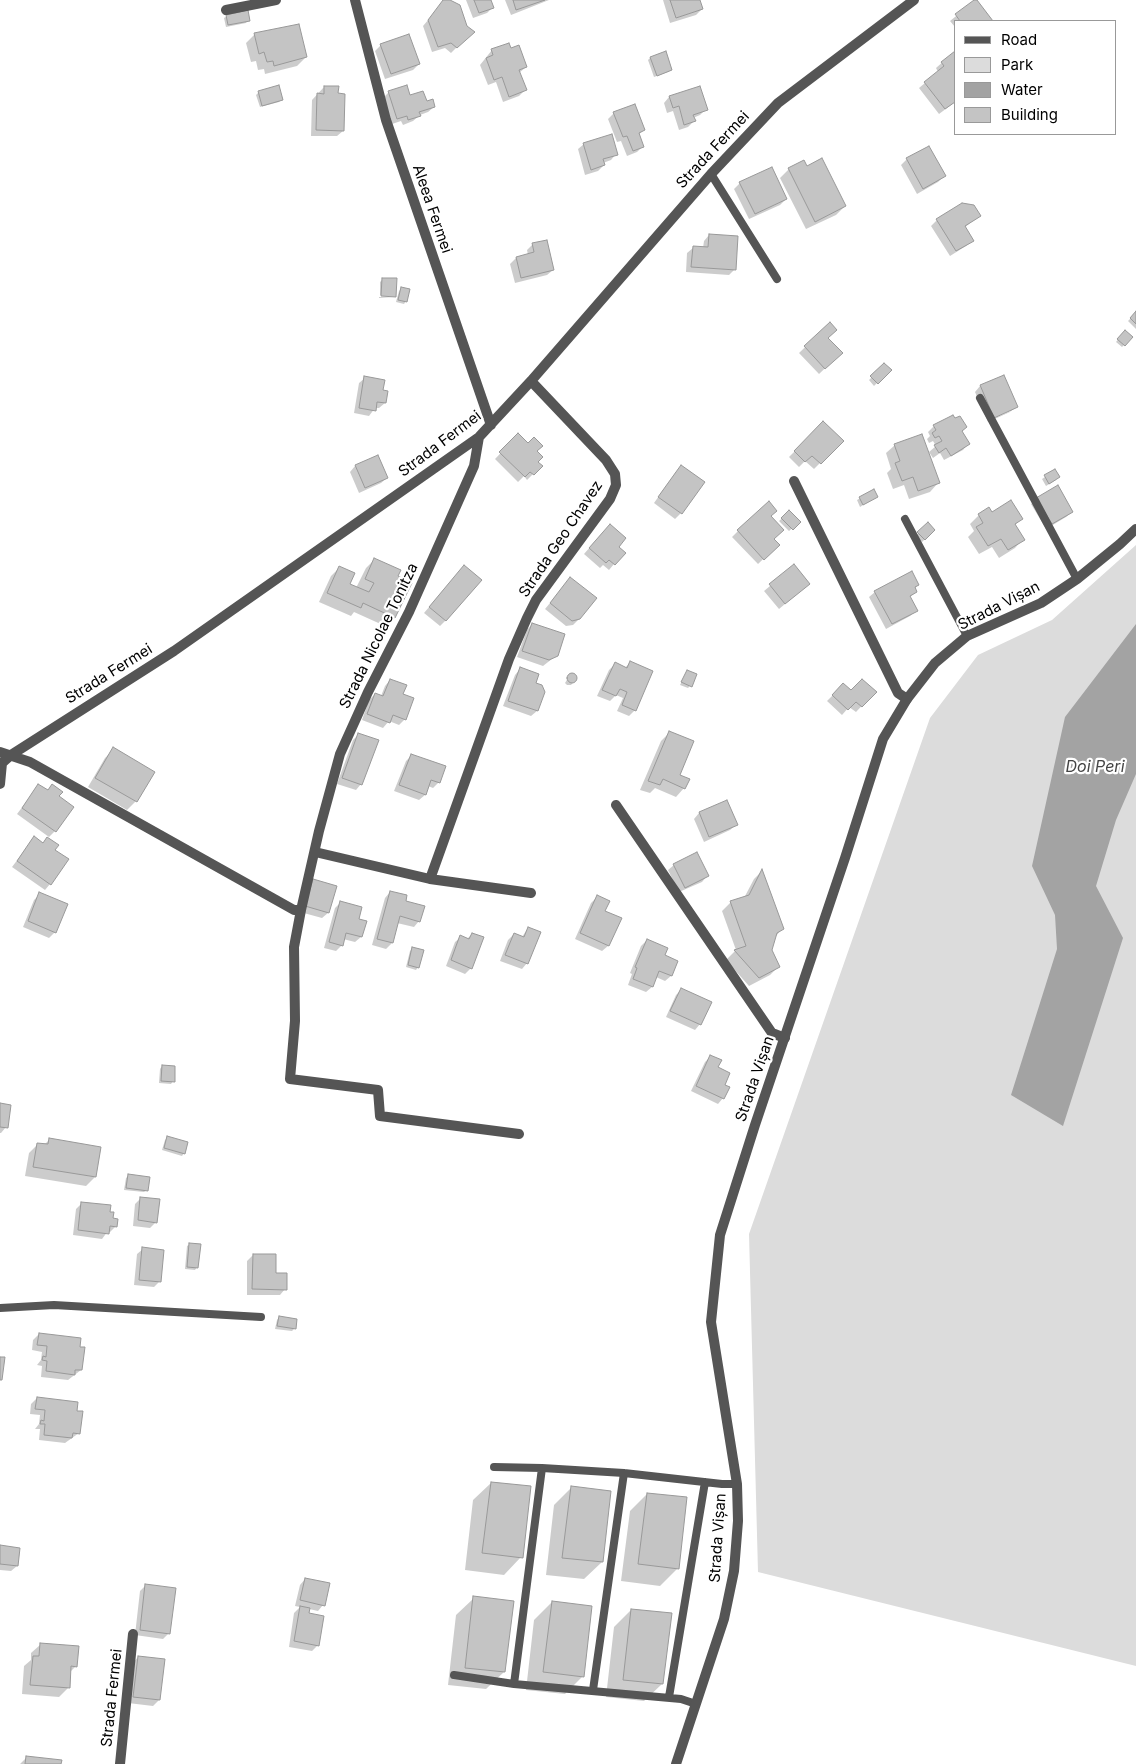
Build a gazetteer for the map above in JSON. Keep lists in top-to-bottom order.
{
  "streets": {
    "street": [
      "Strada Fermei",
      "Aleea Fermei",
      "Strada Geo Chavez",
      "Strada Vișan",
      "Strada Nicolae Tonitza"
    ]
  },
  "crossings": [
    ["Strada Fermei", "Aleea Fermei"],
    ["Strada Fermei", "Strada Geo Chavez"],
    ["Strada Fermei", "Strada Nicolae Tonitza"]
  ],
  "water": ["Doi Peri"],
  "legend": [
    "Road",
    "Park",
    "Water",
    "Building"
  ]
}
